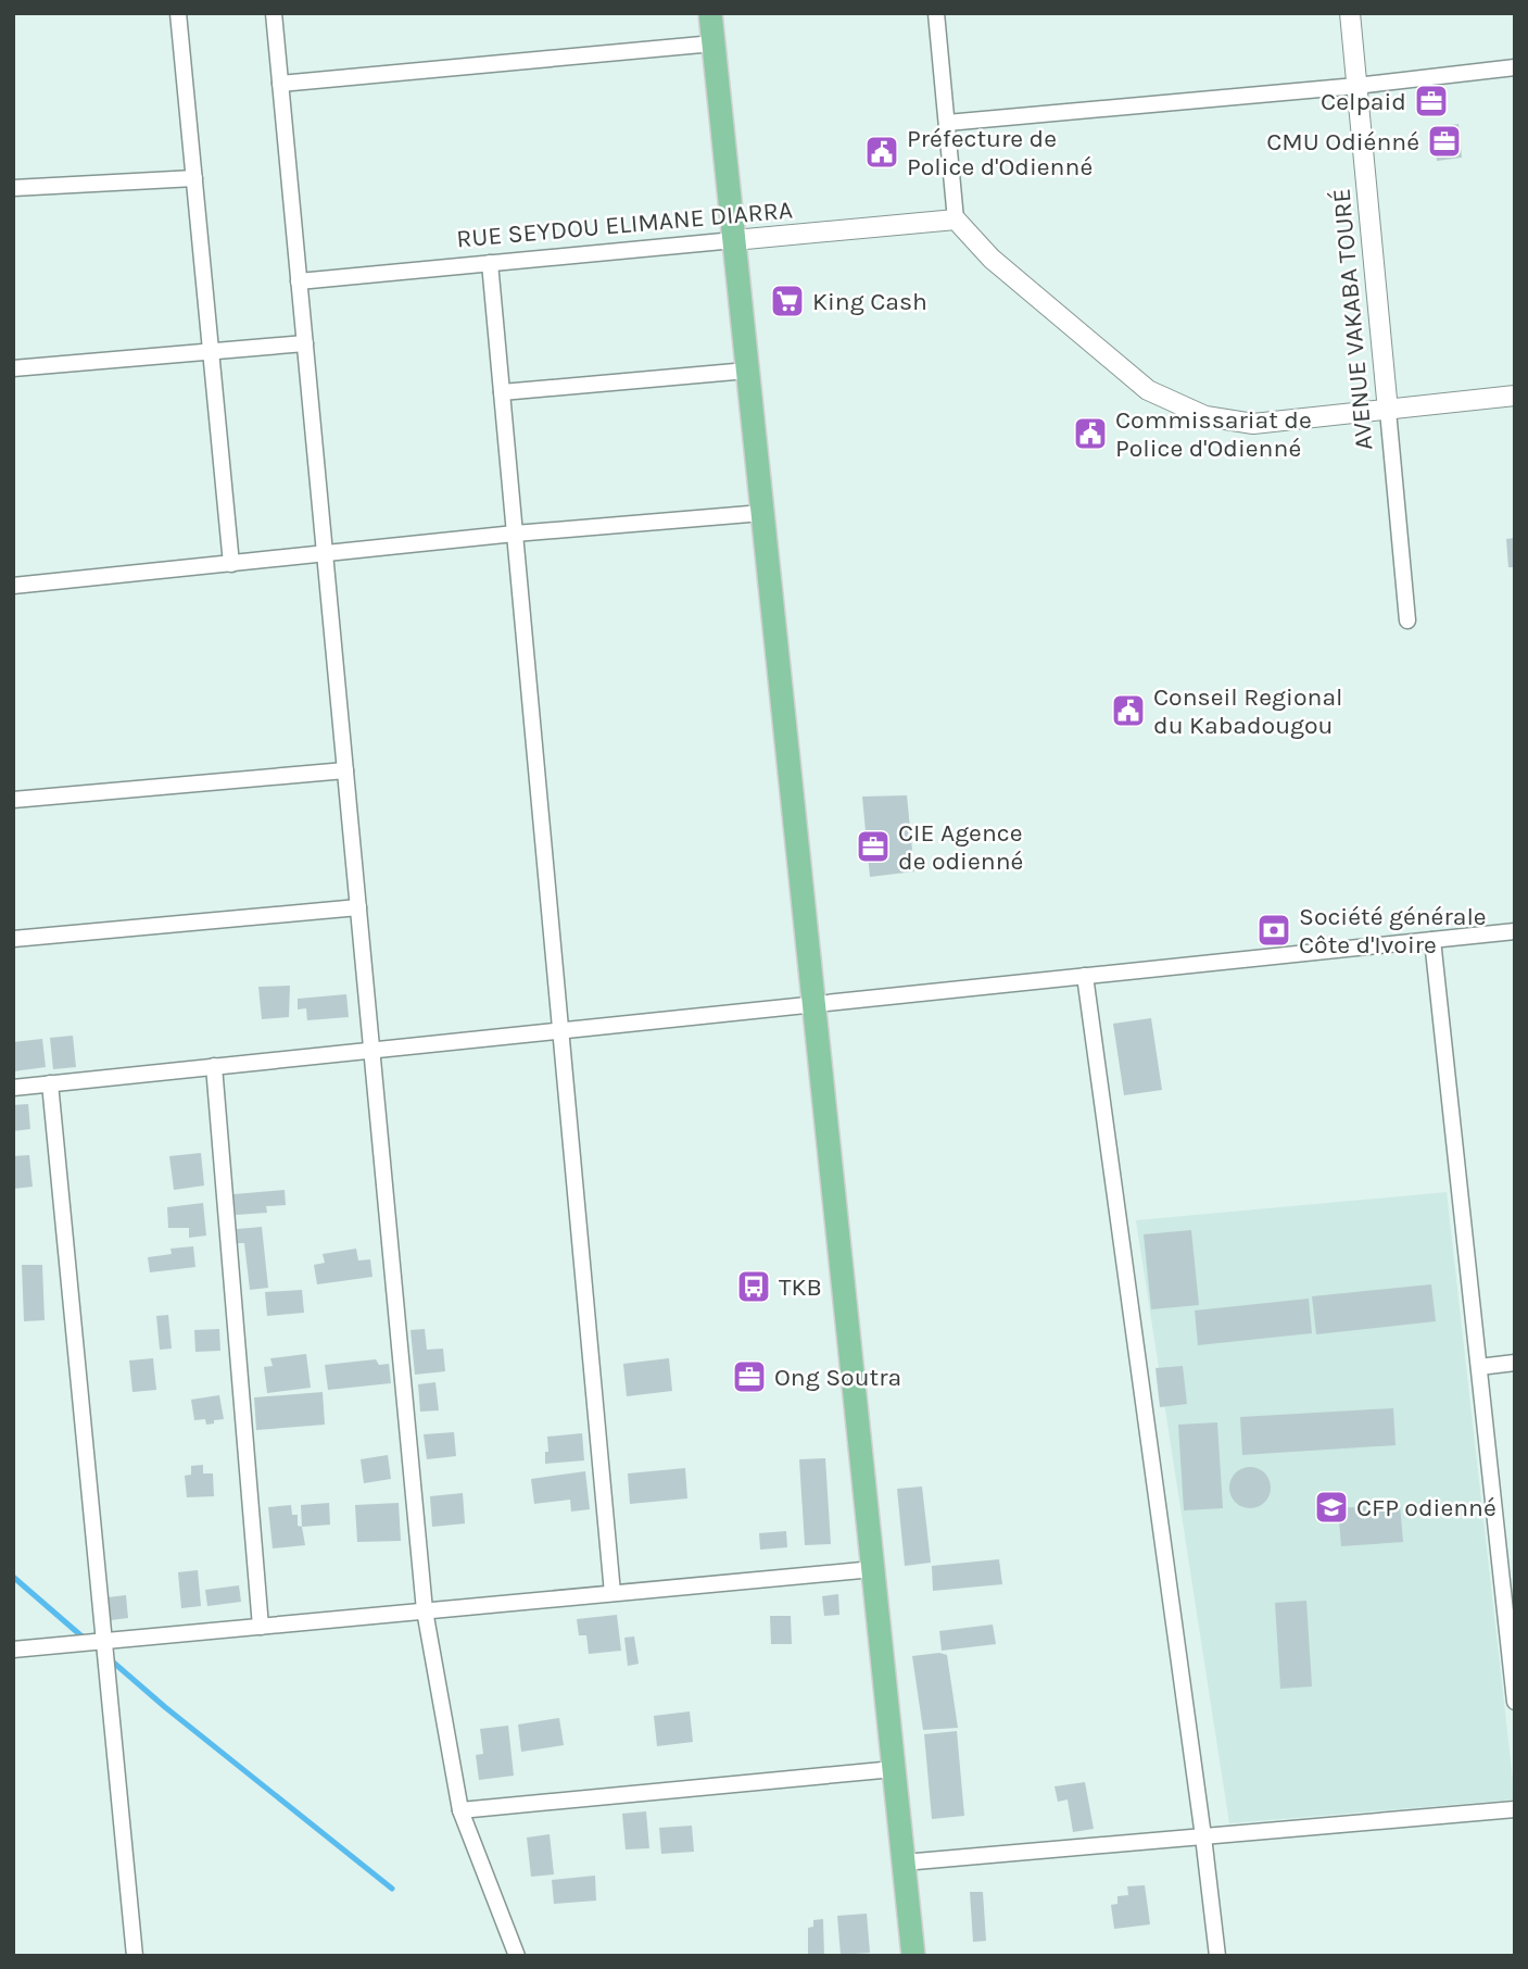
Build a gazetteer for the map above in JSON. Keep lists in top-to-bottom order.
{
  "streets": {
    "street": ["RUE SEYDOU ELIMANE DIARRA", "AVENUE VAKABA TOURÉ"]
  },
  "places": {
    "office": [
      "Celpaid",
      "CMU Odiénné",
      "CIE Agence de odienné",
      "Ong Soutra"
    ],
    "public building": ["Préfecture de Police d'Odienné", "Commissariat de Police d'Odienné", "Conseil Regional du Kabadougou"],
    "supermarket": ["King Cash"],
    "bank": ["Société générale Côte d'Ivoire"],
    "bus stop": ["TKB"],
    "school or university": ["CFP odienné"]
  }
}
